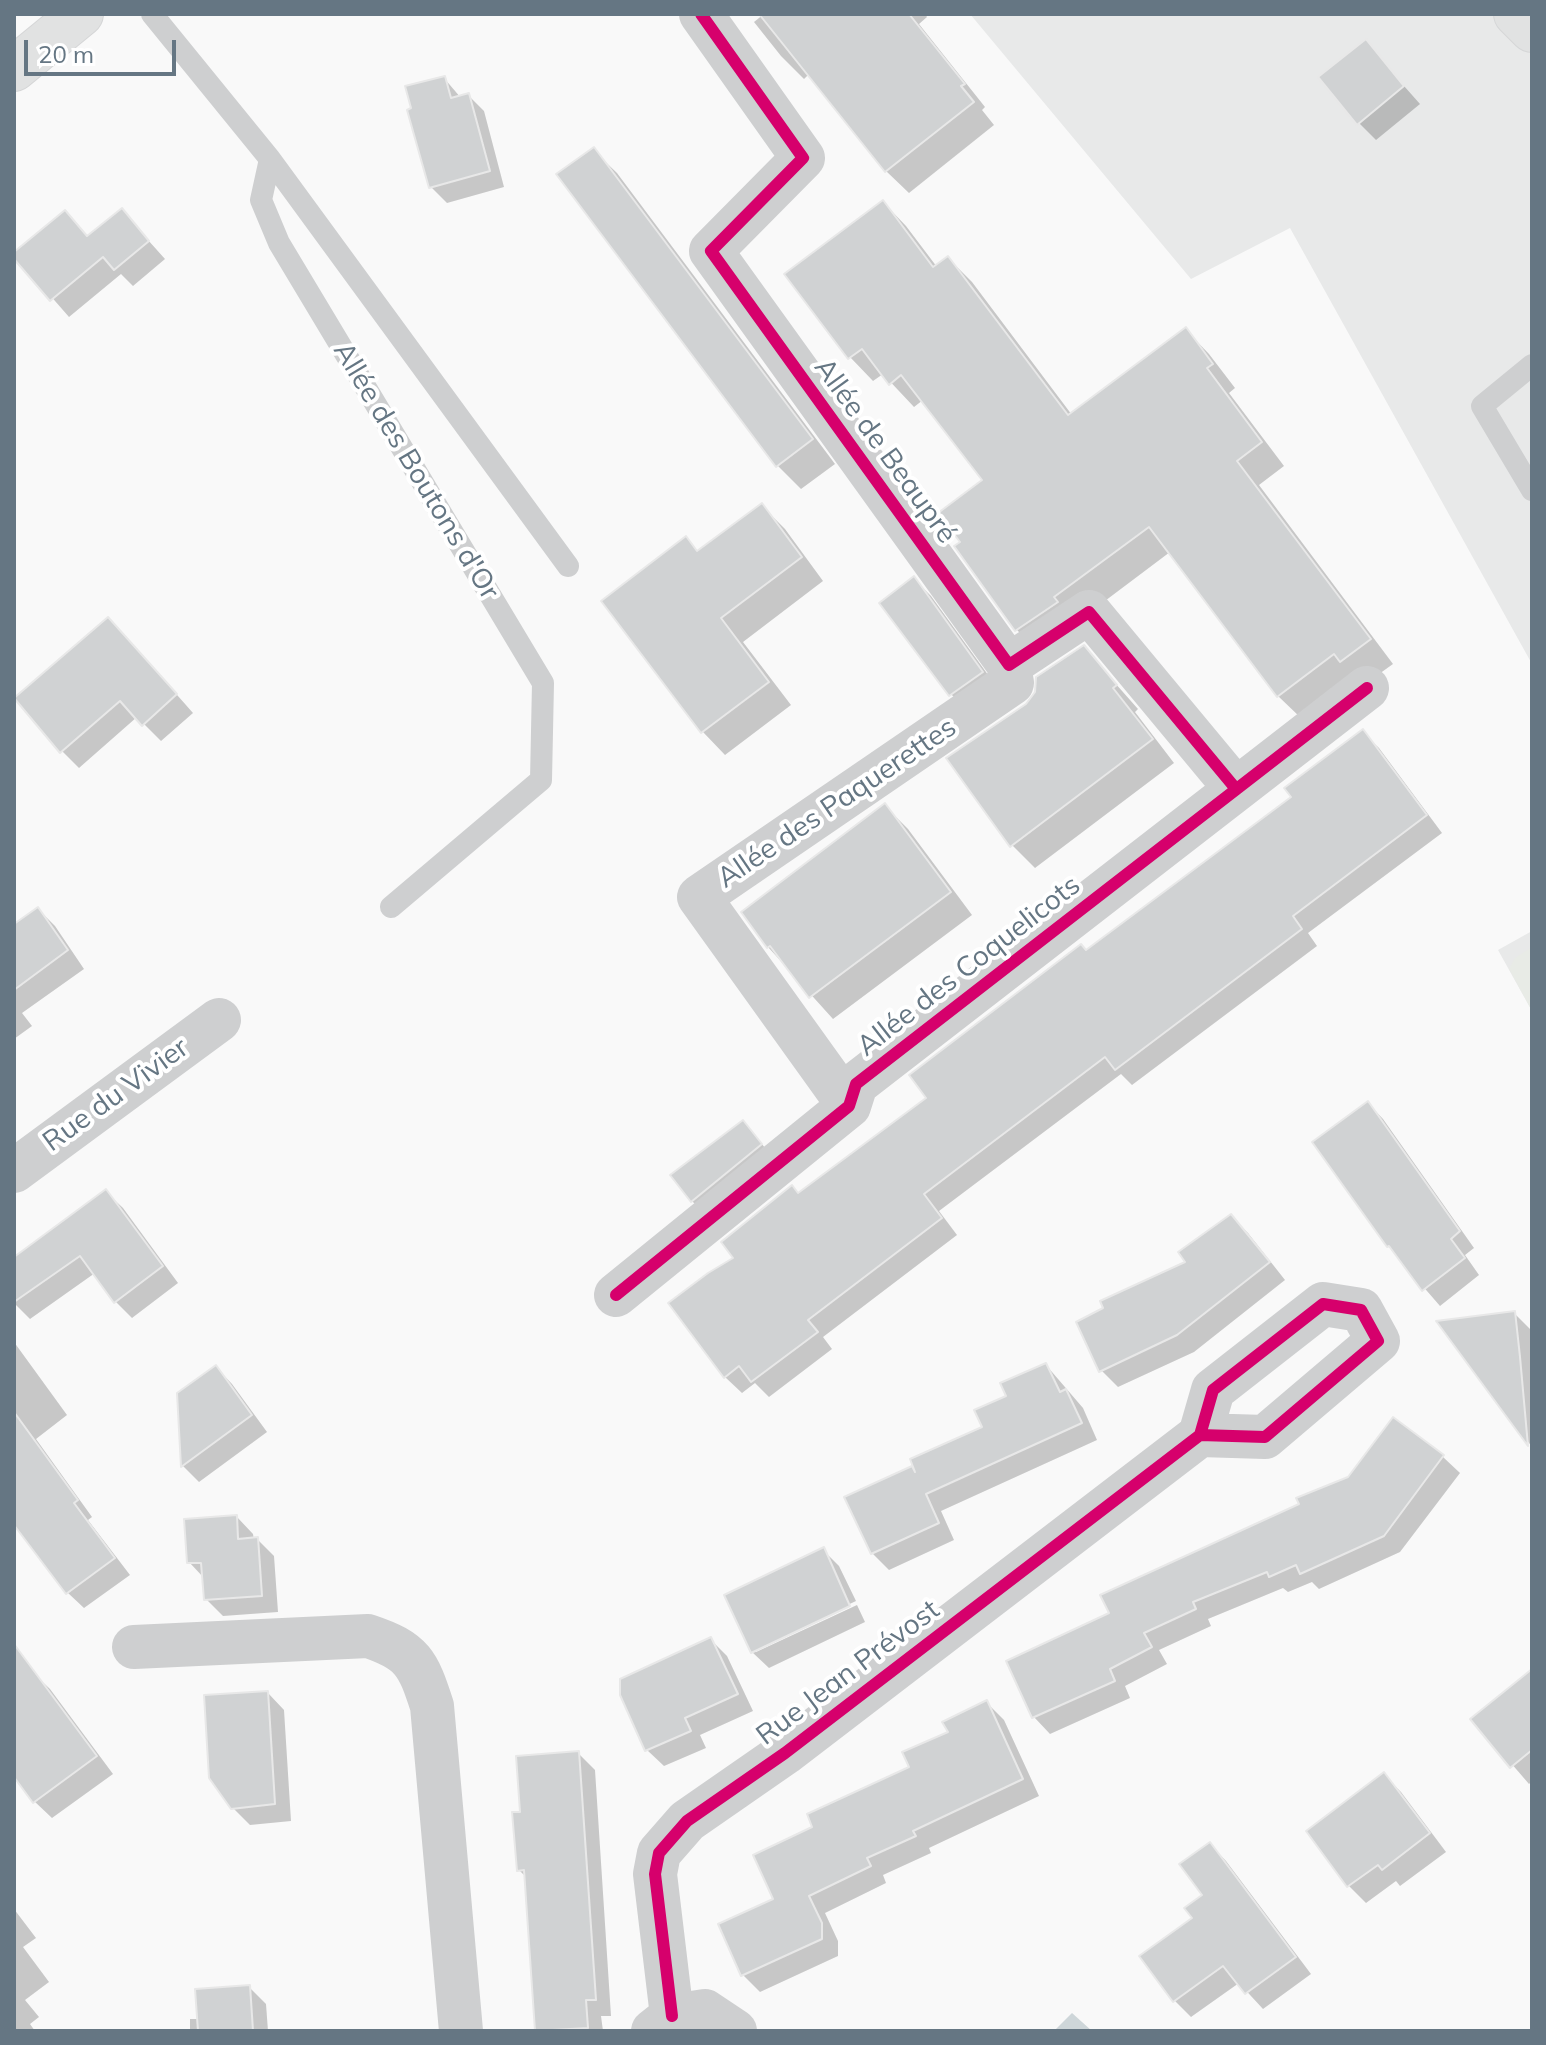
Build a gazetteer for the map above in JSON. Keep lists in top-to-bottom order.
{
  "streets": {
    "street": [
      "Allée de Beaupré",
      "Allée des Paquerettes",
      "Allée des Coquelicots",
      "Rue du Vivier",
      "Rue Jean Prévost"
    ],
    "lane": ["Allée des Boutons d'Or"]
  },
  "crossings": [
    ["Allée de Beaupré", "Allée des Paquerettes"],
    ["Allée des Paquerettes", "Allée des Coquelicots"]
  ],
  "scale_bar": "20 m"
}
